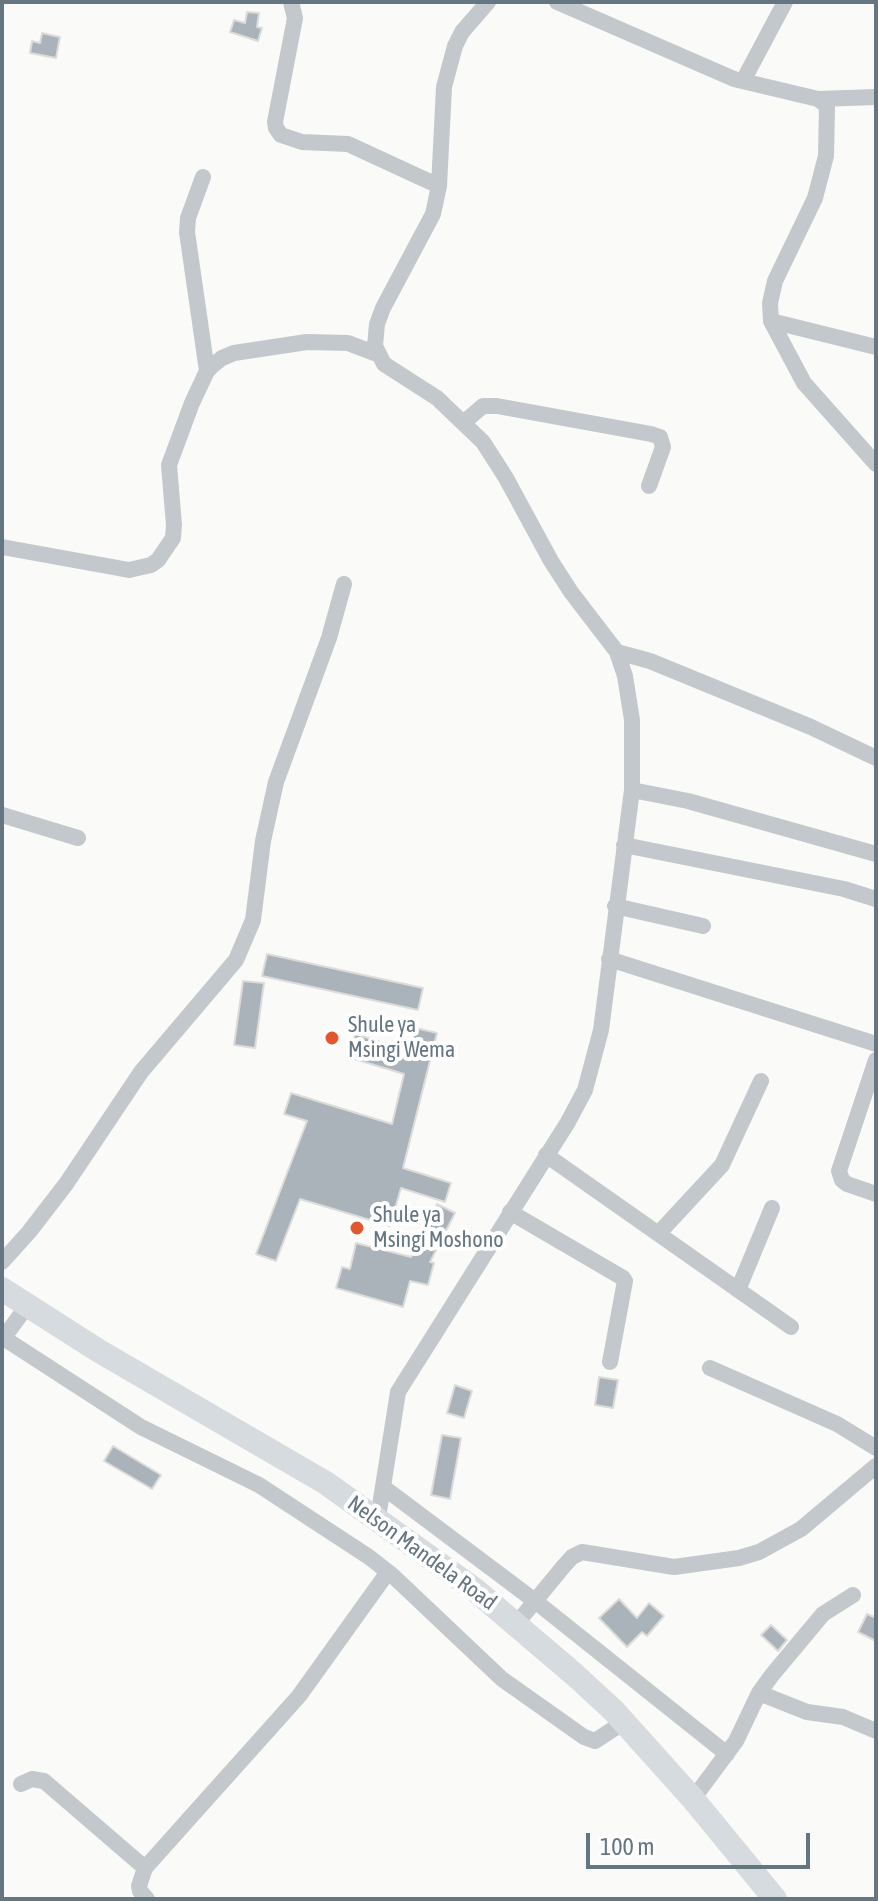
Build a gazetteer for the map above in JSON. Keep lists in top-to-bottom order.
{
  "streets": {
    "main road": ["Nelson Mandela Road"]
  },
  "places": ["Shule ya Msingi Wema", "Shule ya Msingi Moshono"],
  "scale_bar": "100 m"
}
